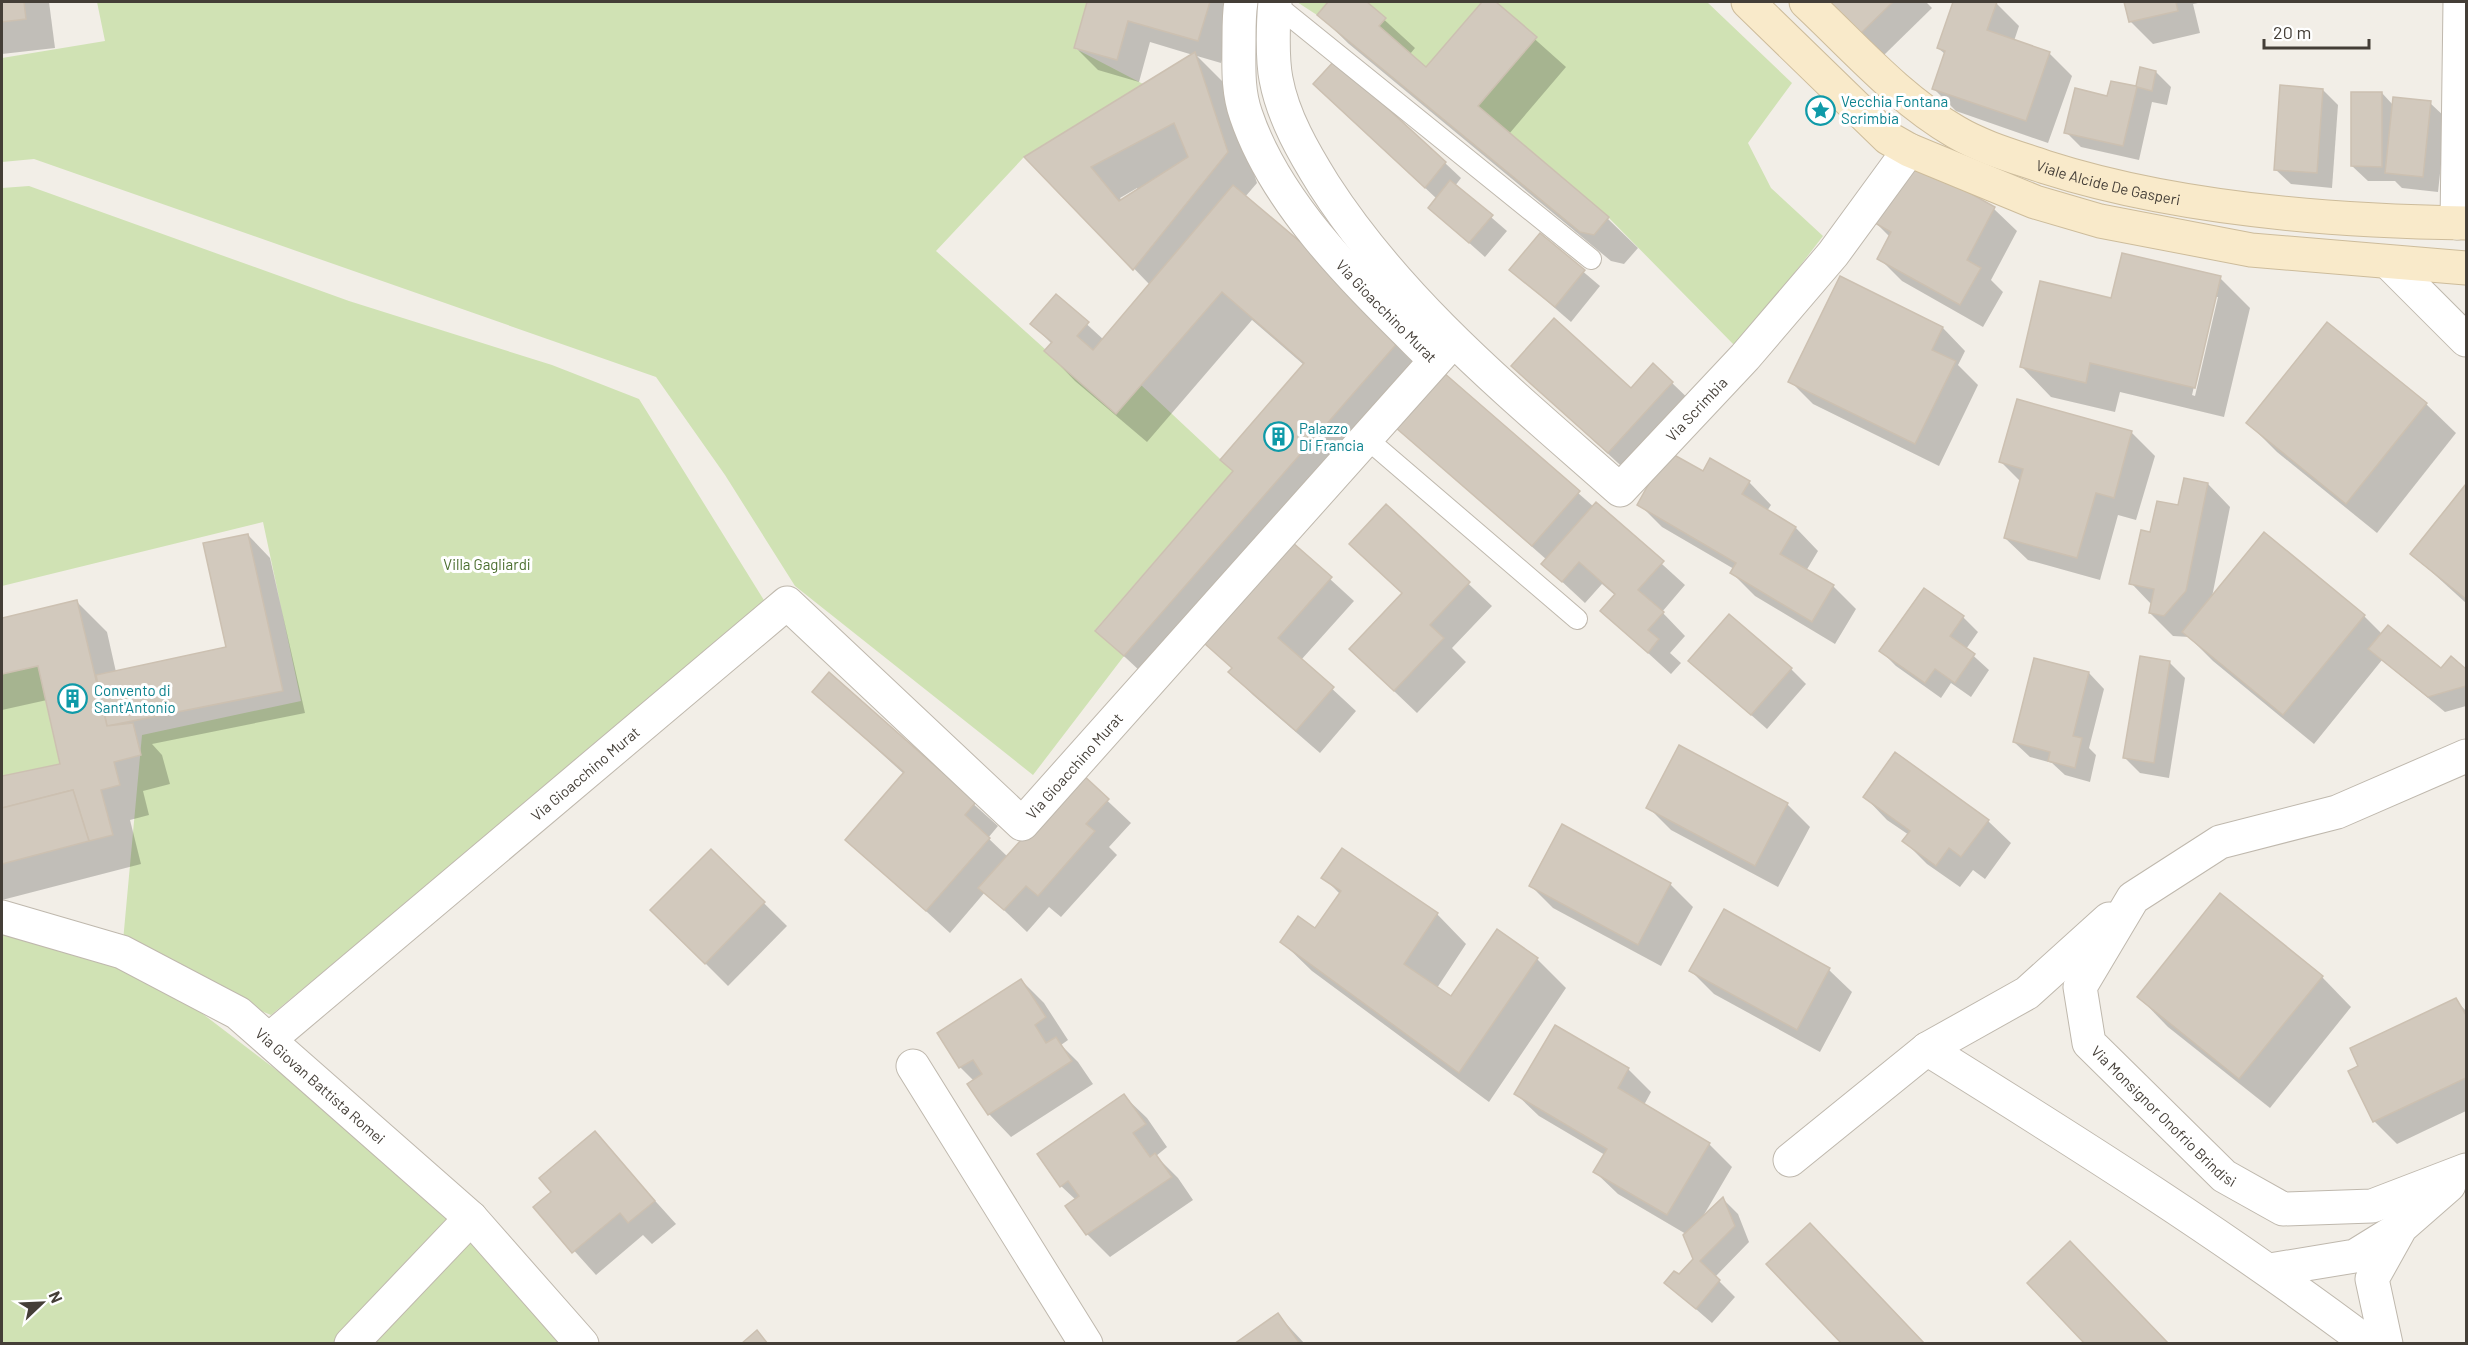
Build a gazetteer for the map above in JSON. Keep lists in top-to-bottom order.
{
  "streets": {
    "main road": ["Viale Alcide De Gasperi"],
    "street": [
      "Via Gioacchino Murat",
      "Via Scrimbia",
      "Via Giovan Battista Romei",
      "Via Monsignor Onofrio Brindisi"
    ]
  },
  "crossings": [
    ["Via Gioacchino Murat", "Via Scrimbia"],
    ["Via Gioacchino Murat", "Via Giovan Battista Romei"]
  ],
  "parks": ["Villa Gagliardi"],
  "places": {
    "place": ["Vecchia Fontana Scrimbia"],
    "building": ["Palazzo Di Francia", "Convento di Sant'Antonio"]
  },
  "scale_bar": "20 m",
  "north": "top right"
}
